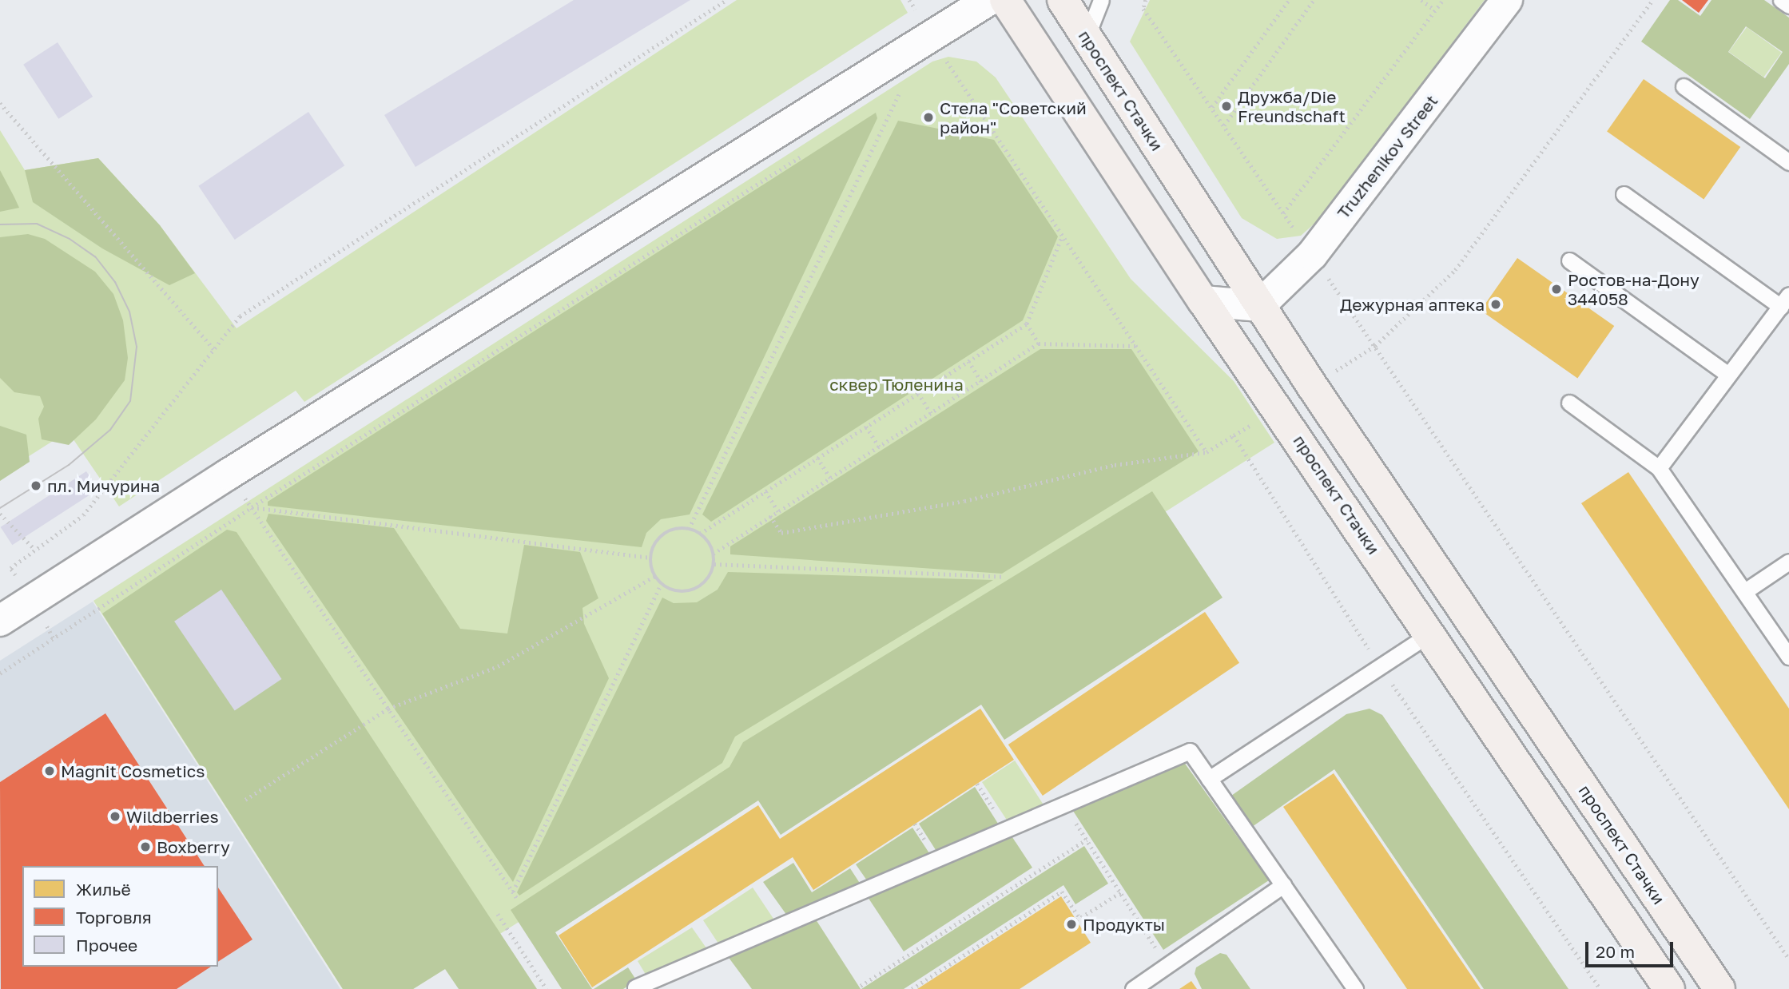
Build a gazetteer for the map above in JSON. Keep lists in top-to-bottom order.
{
  "streets": {
    "main road": ["проспект Стачки", "Truzhenikov Street"]
  },
  "crossings": [
    ["проспект Стачки", "Truzhenikov Street"]
  ],
  "parks": ["сквер Тюленина"],
  "places": [
    "Дружба/Die Freundschaft",
    "Стела \"Советский район\"",
    "Ростов-на-Дону 344058",
    "Дежурная аптека",
    "пл. Мичурина",
    "Magnit Cosmetics",
    "Wildberries",
    "Boxberry",
    "Продукты"
  ],
  "legend": ["Жильё", "Торговля", "Прочее"],
  "scale_bar": "20 m"
}
